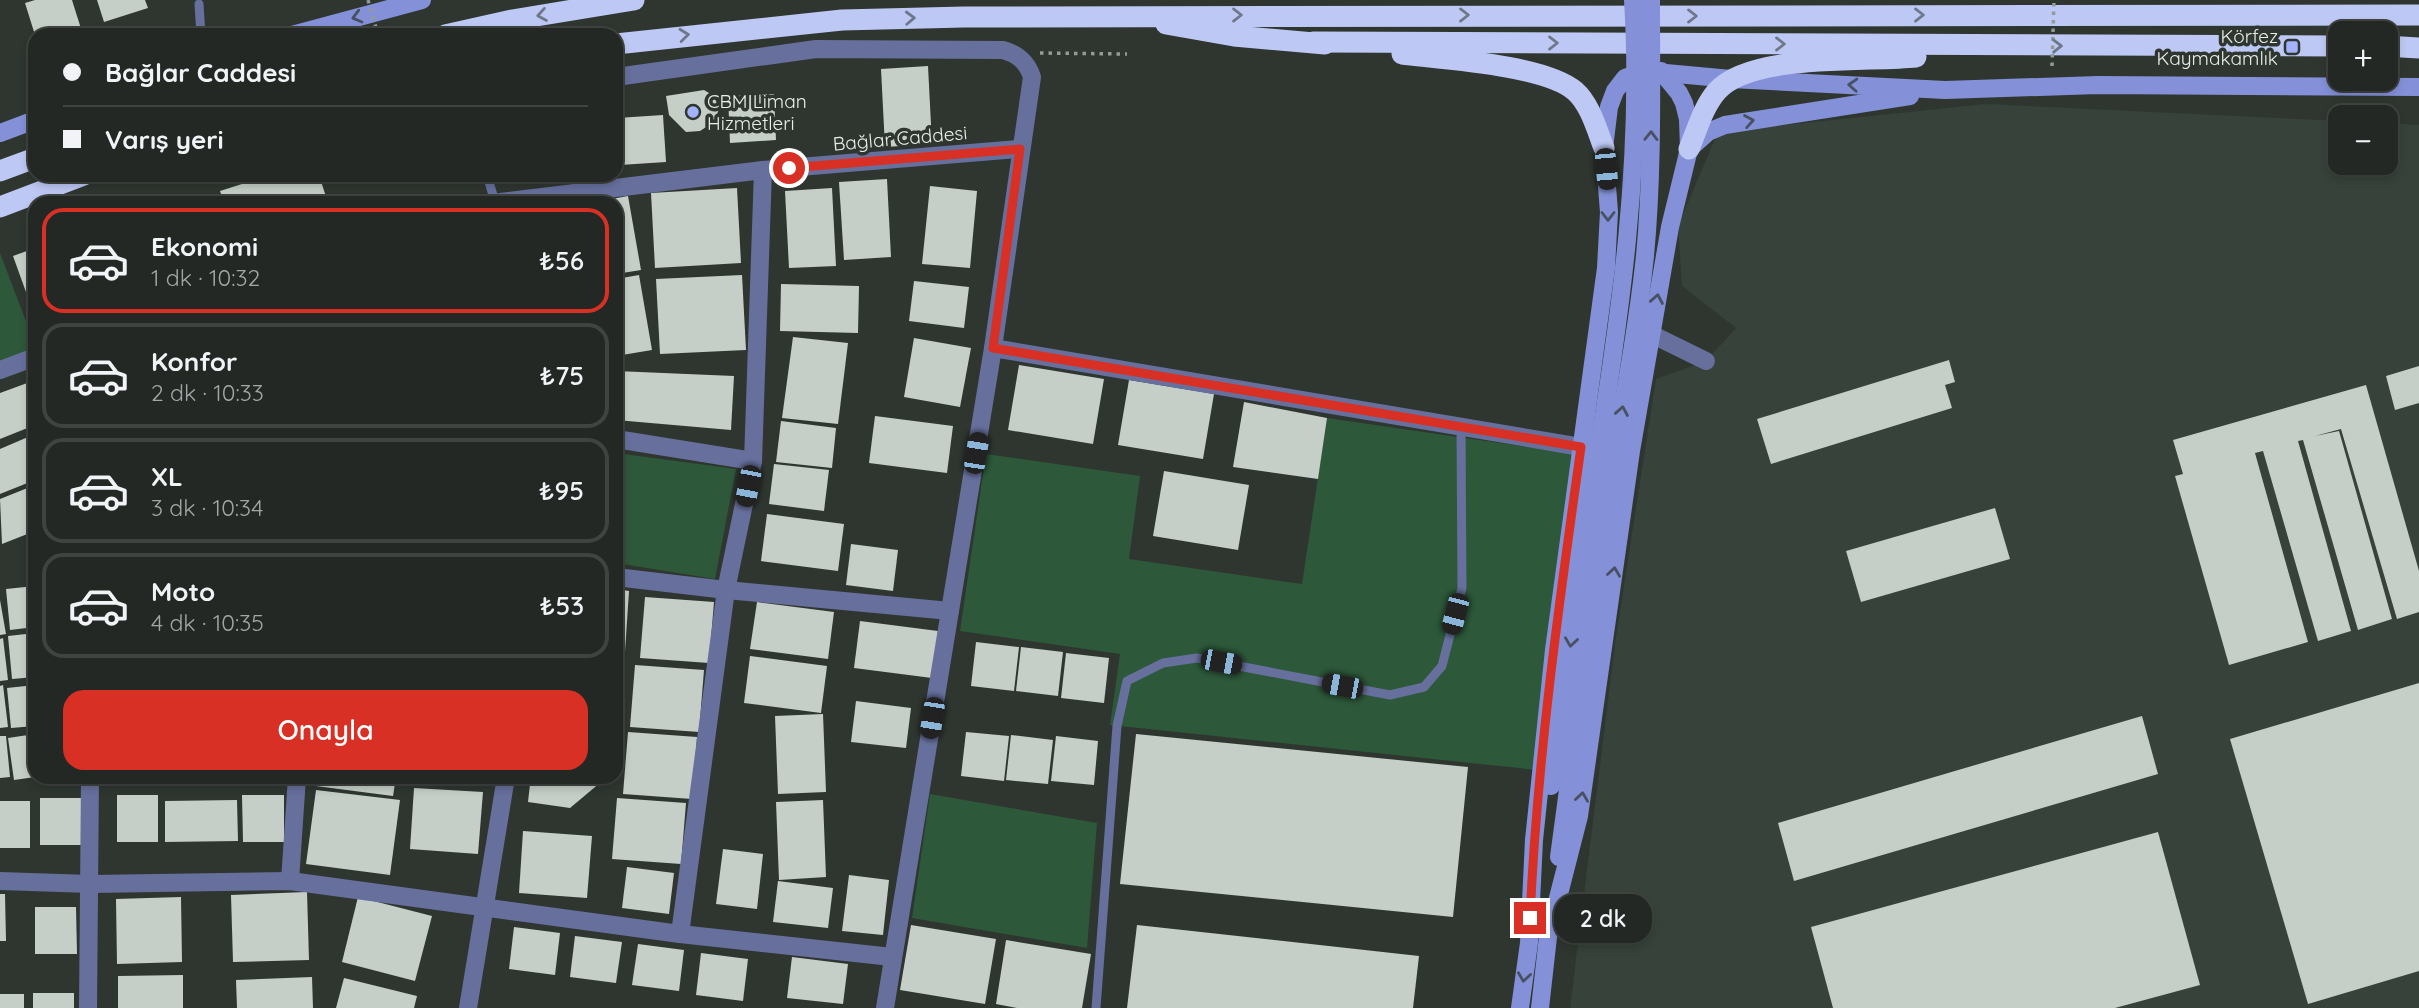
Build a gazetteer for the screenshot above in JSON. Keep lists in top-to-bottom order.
{
  "streets": {
    "street": ["Bağlar Caddesi"]
  },
  "places": {
    "transit": ["Körfez Kaymakamlık"],
    "other": ["CBM Liman Hizmetleri"]
  },
  "page": {
    "map_buttons": ["+", "−"],
    "banner": ["Bağlar Caddesi", "Varış yeri"],
    "list": [
      {
        "name": "Ekonomi",
        "note": "1 dk · 10:32",
        "value": "₺56"
      },
      {
        "name": "Konfor",
        "note": "2 dk · 10:33",
        "value": "₺75"
      },
      {
        "name": "XL",
        "note": "3 dk · 10:34",
        "value": "₺95"
      },
      {
        "name": "Moto",
        "note": "4 dk · 10:35",
        "value": "₺53"
      }
    ],
    "buttons": "Onayla",
    "bubble": "2 dk"
  }
}
